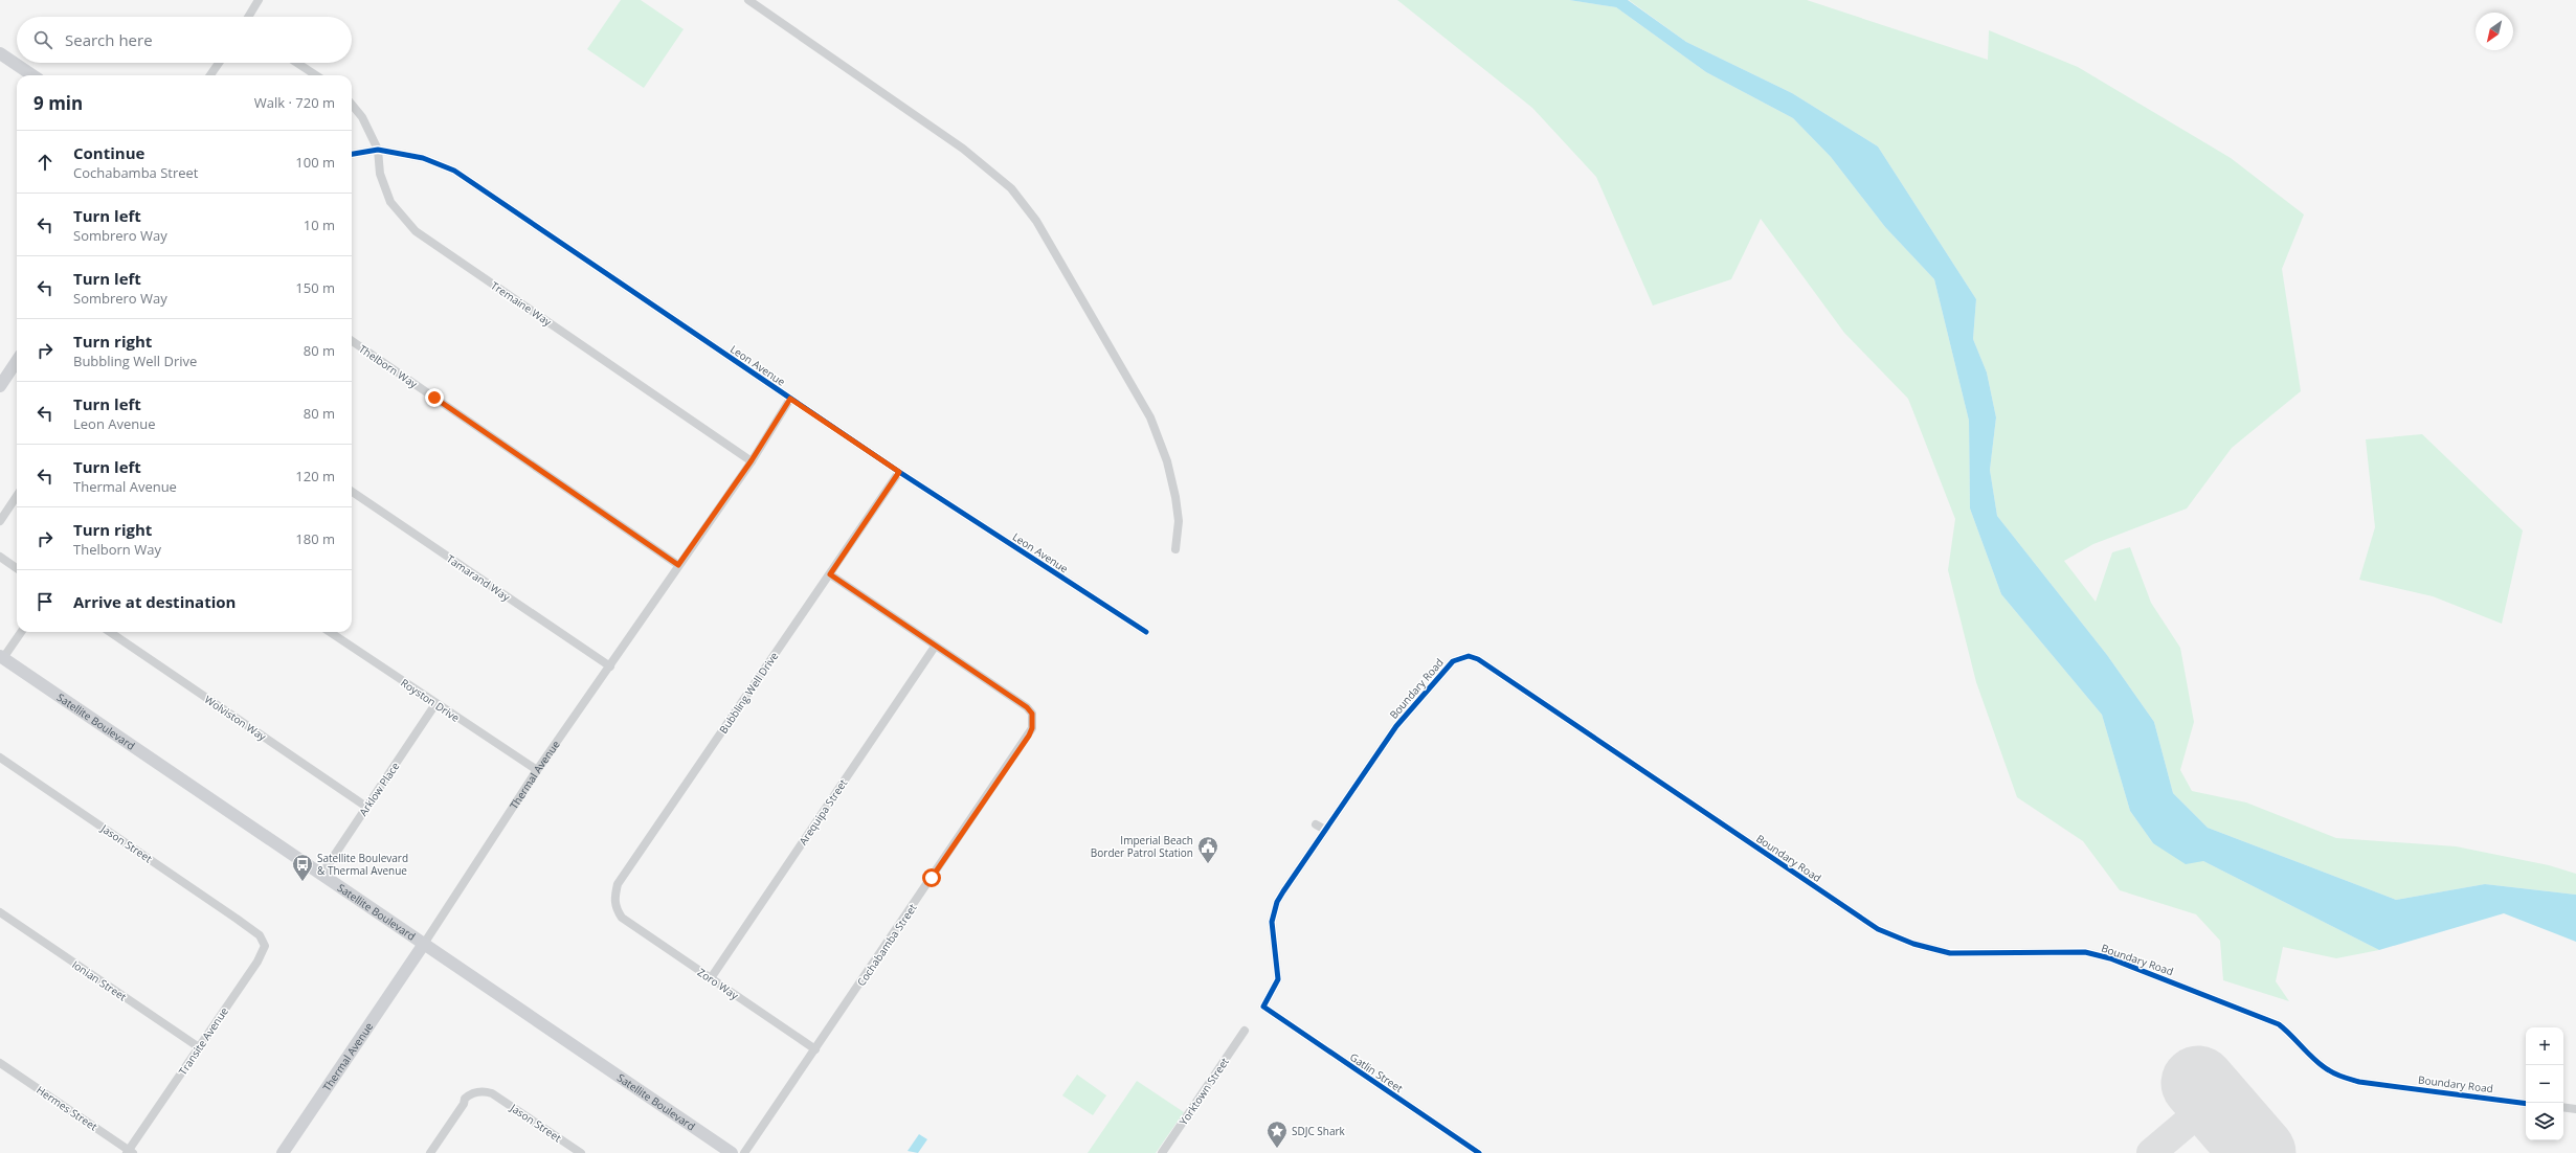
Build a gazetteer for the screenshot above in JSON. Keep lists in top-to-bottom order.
{
  "streets": {
    "street": [
      "Tremaine Way",
      "Leon Avenue",
      "Thelborn Way",
      "Tamarand Way",
      "Boundary Road",
      "Bubbling Well Drive",
      "Royston Drive",
      "Wolviston Way",
      "Satellite Boulevard",
      "Thermal Avenue",
      "Arklow Place",
      "Arequipa Street",
      "Jason Street",
      "Cochabamba Street",
      "Ionian Street",
      "Zoro Way",
      "Transite Avenue",
      "Gatlin Street",
      "Yorktown Street",
      "Hermes Street"
    ]
  },
  "crossings": [
    ["Tremaine Way", "Leon Avenue"],
    ["Tremaine Way", "Thermal Avenue"],
    ["Leon Avenue", "Bubbling Well Drive"],
    ["Leon Avenue", "Thermal Avenue"],
    ["Thelborn Way", "Thermal Avenue"],
    ["Tamarand Way", "Thermal Avenue"],
    ["Boundary Road", "Gatlin Street"],
    ["Bubbling Well Drive", "Zoro Way"],
    ["Royston Drive", "Thermal Avenue"],
    ["Royston Drive", "Arklow Place"],
    ["Wolviston Way", "Arklow Place"],
    ["Satellite Boulevard", "Thermal Avenue"],
    ["Satellite Boulevard", "Arklow Place"],
    ["Arequipa Street", "Cochabamba Street"],
    ["Arequipa Street", "Zoro Way"],
    ["Jason Street", "Transite Avenue"],
    ["Cochabamba Street", "Zoro Way"],
    ["Ionian Street", "Transite Avenue"],
    ["Transite Avenue", "Hermes Street"]
  ],
  "places": {
    "public building": ["Imperial Beach Border Patrol Station"],
    "bus stop": ["Satellite Boulevard & Thermal Avenue"],
    "place": ["SDJC Shark"]
  },
  "north": "bottom left",
  "page": {
    "search": "Search here",
    "heading": ["9 min", "Walk · 720 m"],
    "list": [
      ["Continue", "Cochabamba Street", "100 m"],
      ["Turn left", "Sombrero Way", "10 m"],
      ["Turn left", "Sombrero Way", "150 m"],
      ["Turn right", "Bubbling Well Drive", "80 m"],
      ["Turn left", "Leon Avenue", "80 m"],
      ["Turn left", "Thermal Avenue", "120 m"],
      ["Turn right", "Thelborn Way", "180 m"],
      "Arrive at destination"
    ],
    "map_buttons": ["+", "−"]
  }
}
